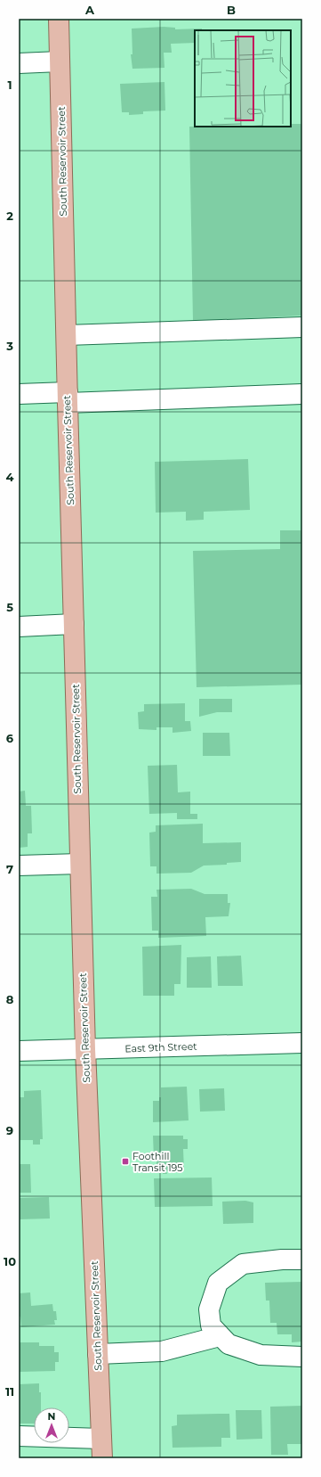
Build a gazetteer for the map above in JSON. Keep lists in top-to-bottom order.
{
  "streets": {
    "main road": ["South Reservoir Street"],
    "street": ["East 9th Street"]
  },
  "crossings": [
    ["South Reservoir Street", "East 9th Street"]
  ],
  "places": {
    "transit": ["Foothill Transit 195"]
  },
  "north": "top",
  "grid": {
    "columns": ["A", "B"],
    "rows": [
      "1",
      "2",
      "3",
      "4",
      "5",
      "6",
      "7",
      "8",
      "9",
      "10",
      "11"
    ]
  }
}
